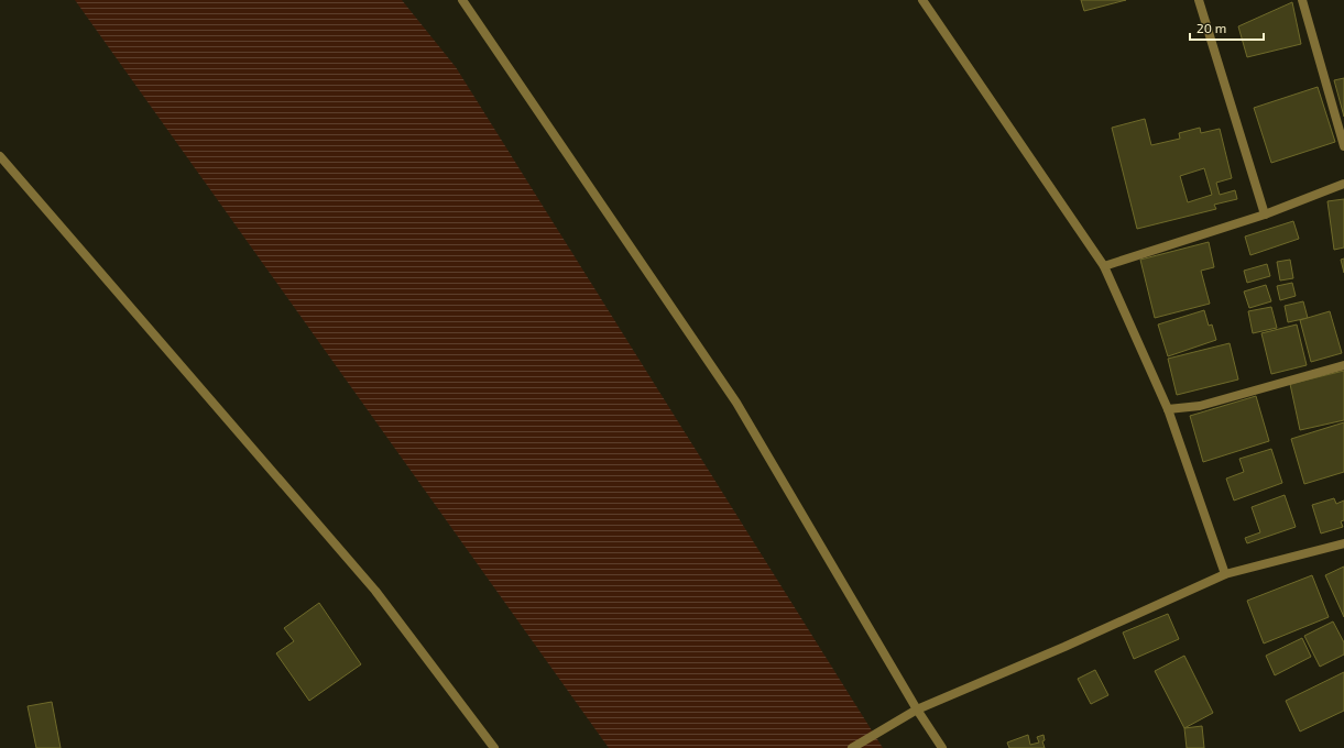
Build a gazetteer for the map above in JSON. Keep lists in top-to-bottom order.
{
  "scale_bar": "20 m"
}
